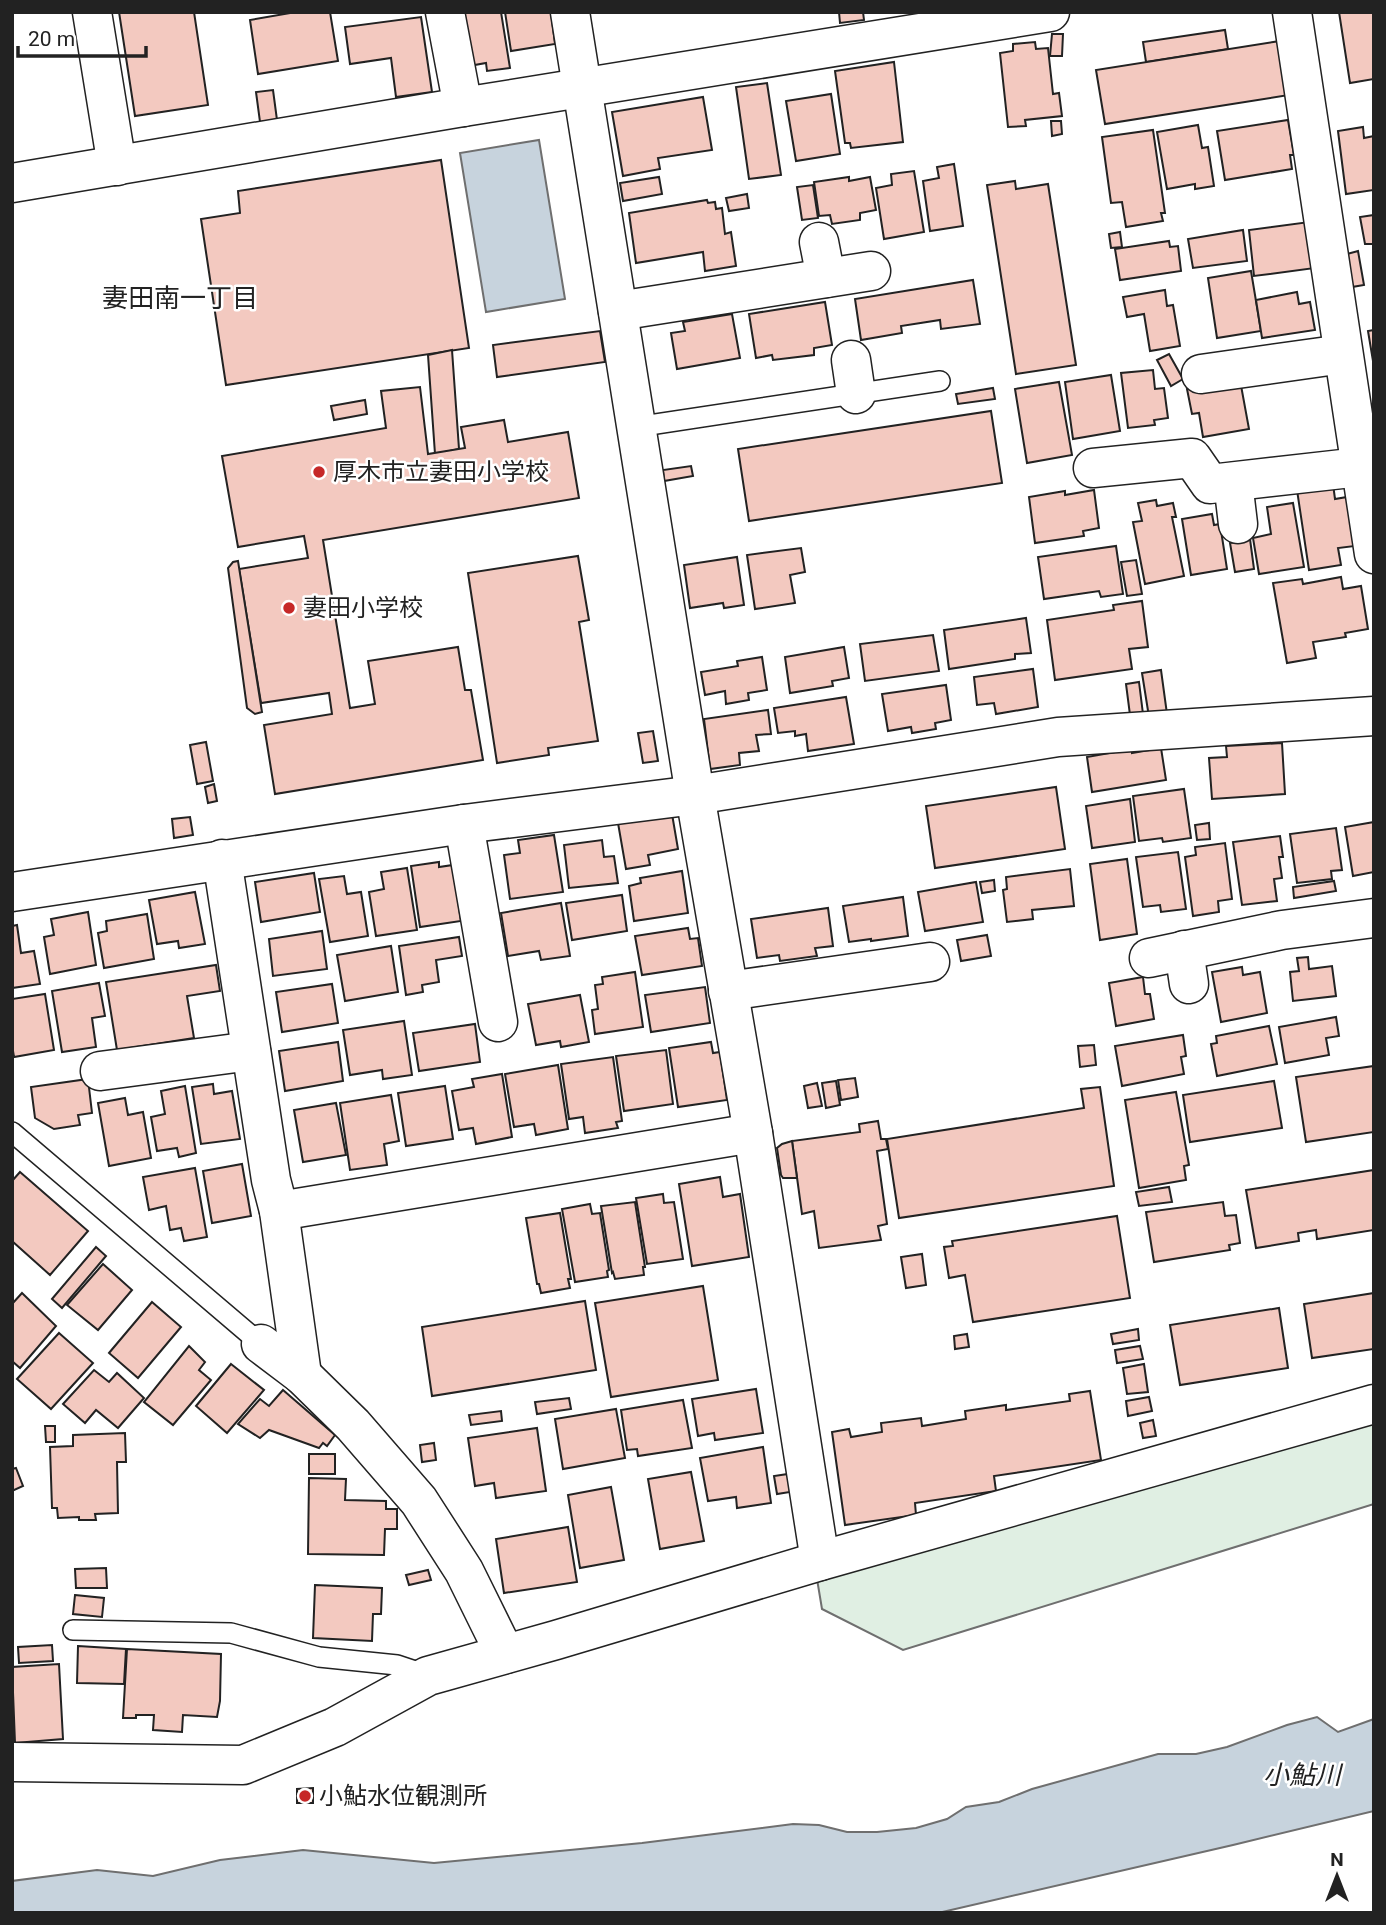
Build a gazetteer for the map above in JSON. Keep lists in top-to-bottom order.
{
  "districts": ["妻田南一丁目"],
  "water": ["小鮎川"],
  "places": ["厚木市立妻田小学校", "妻田小学校", "小鮎水位観測所"],
  "scale_bar": "20 m",
  "north": "top"
}
